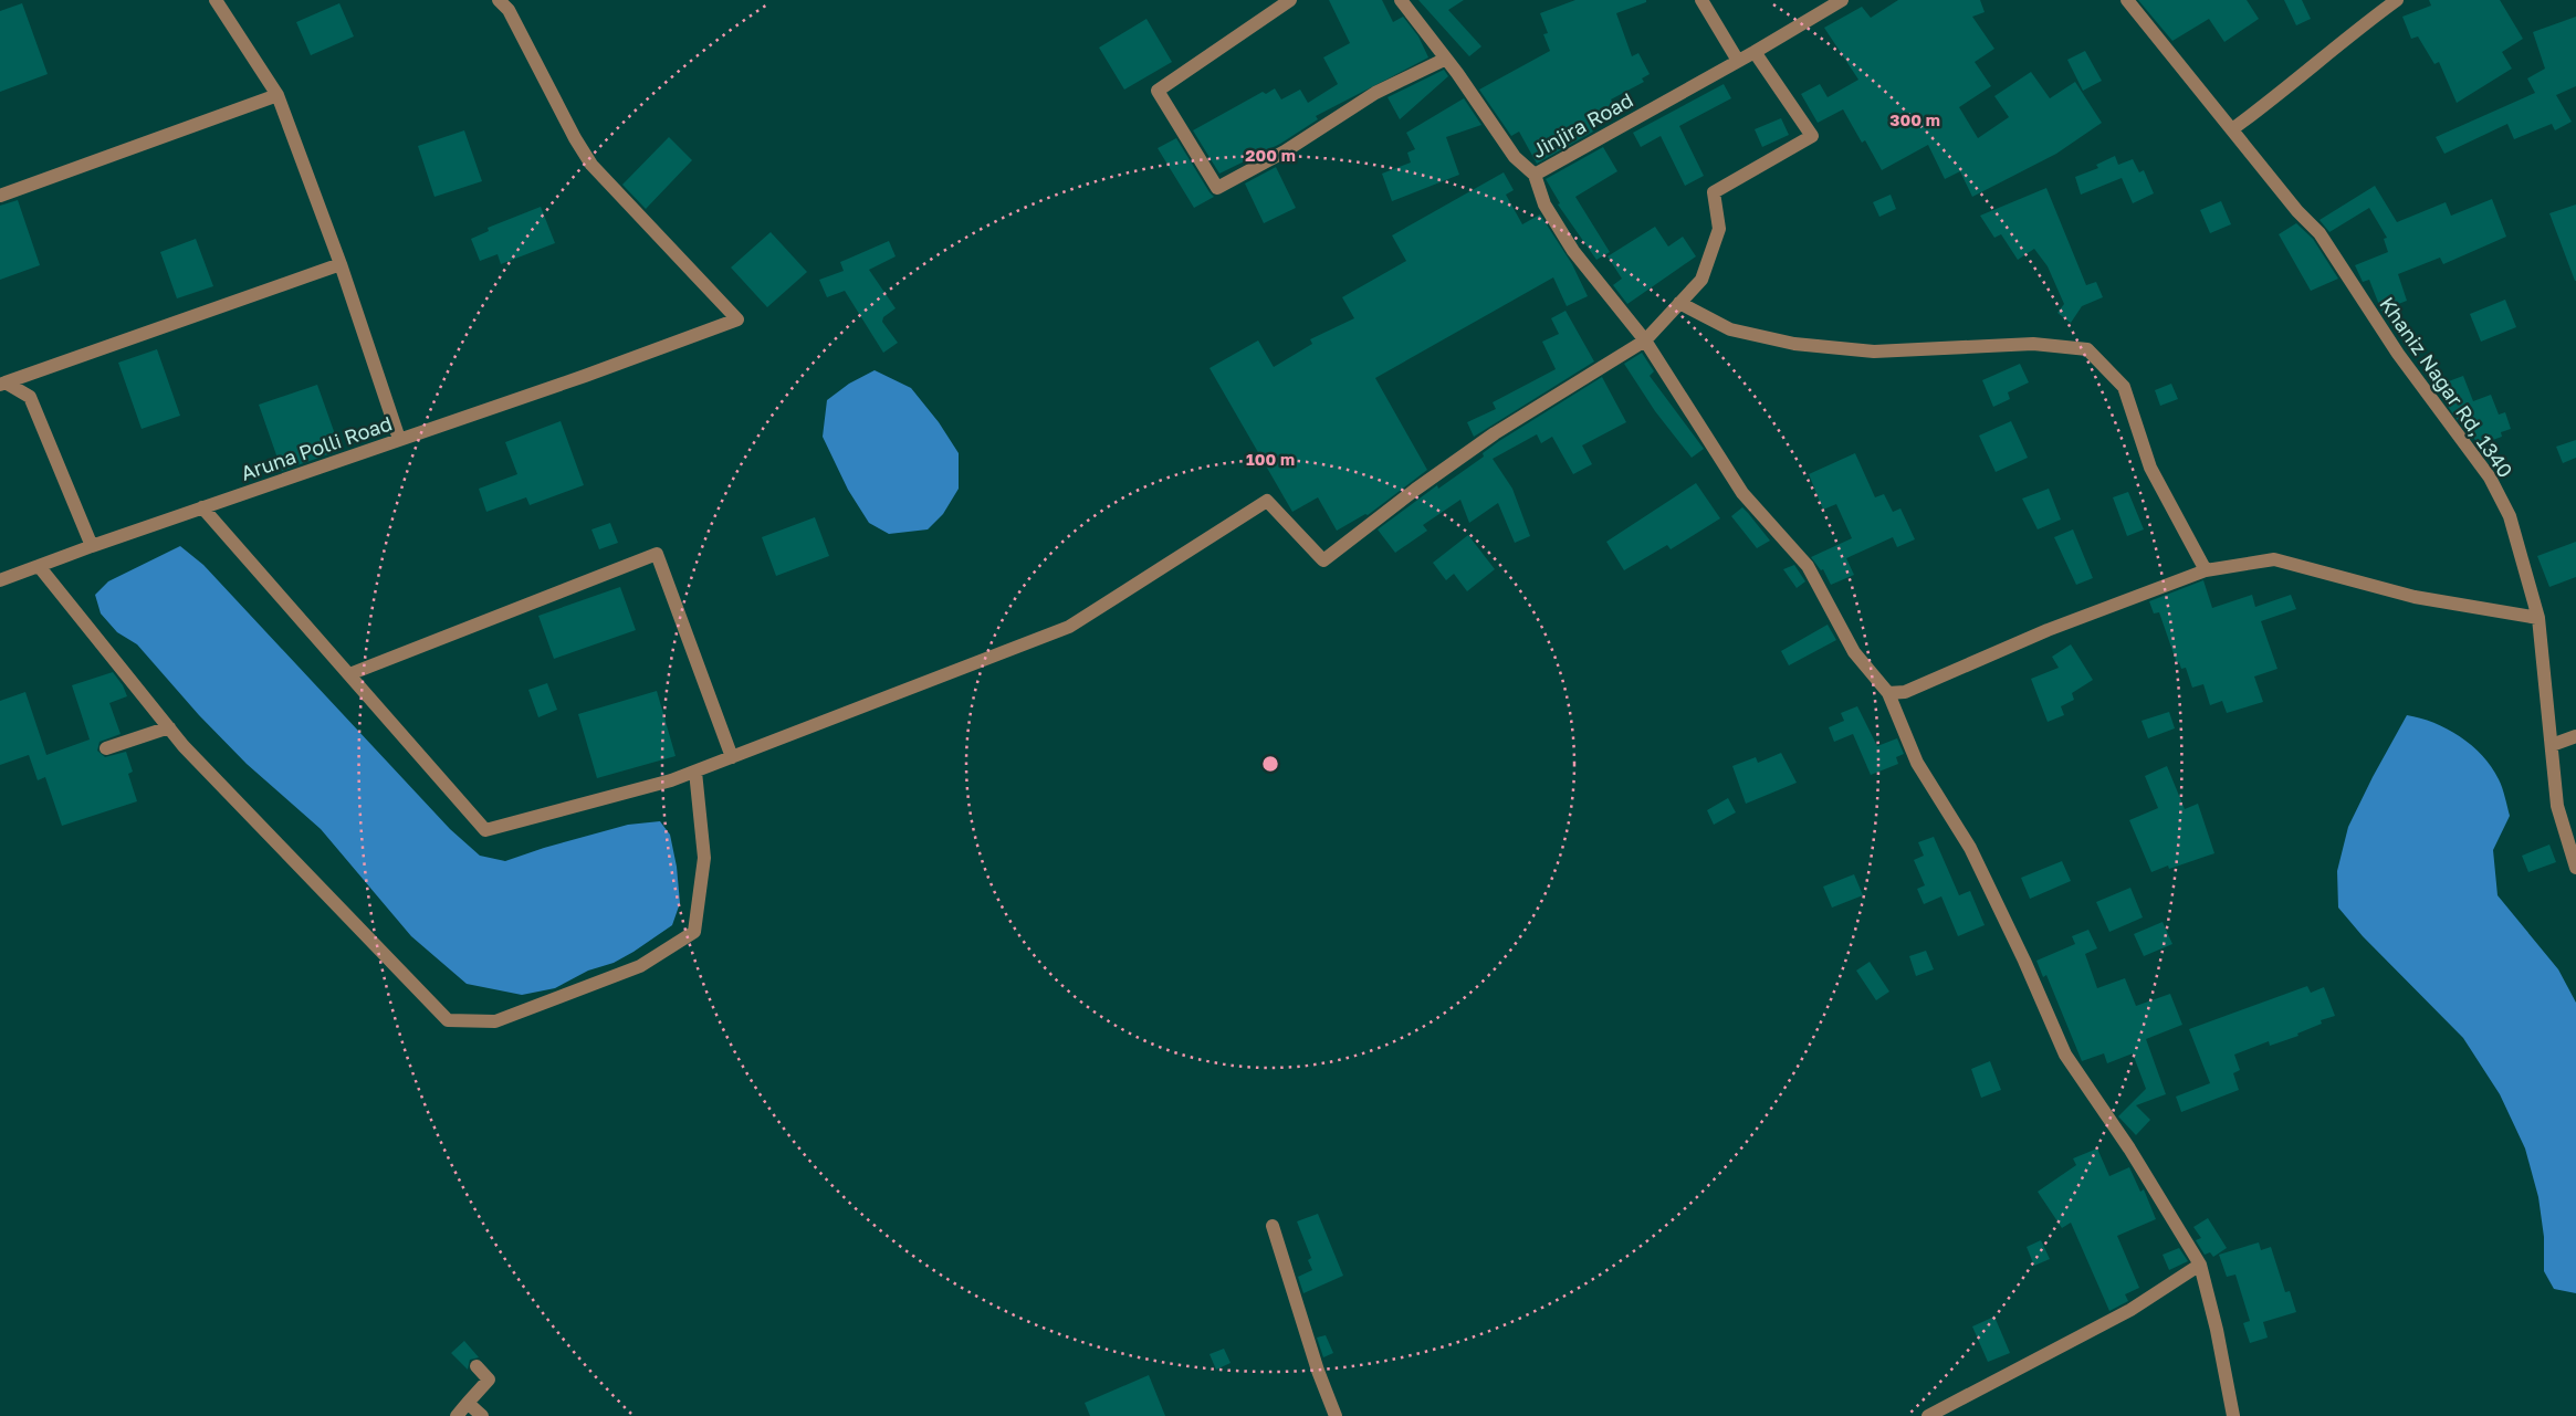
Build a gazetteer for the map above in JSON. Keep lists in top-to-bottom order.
{
  "streets": {
    "street": ["Jinjira Road", "Khaniz Nagar Rd, 1340", "Aruna Polli Road"]
  },
  "rings": ["300 m", "200 m", "100 m"]
}
